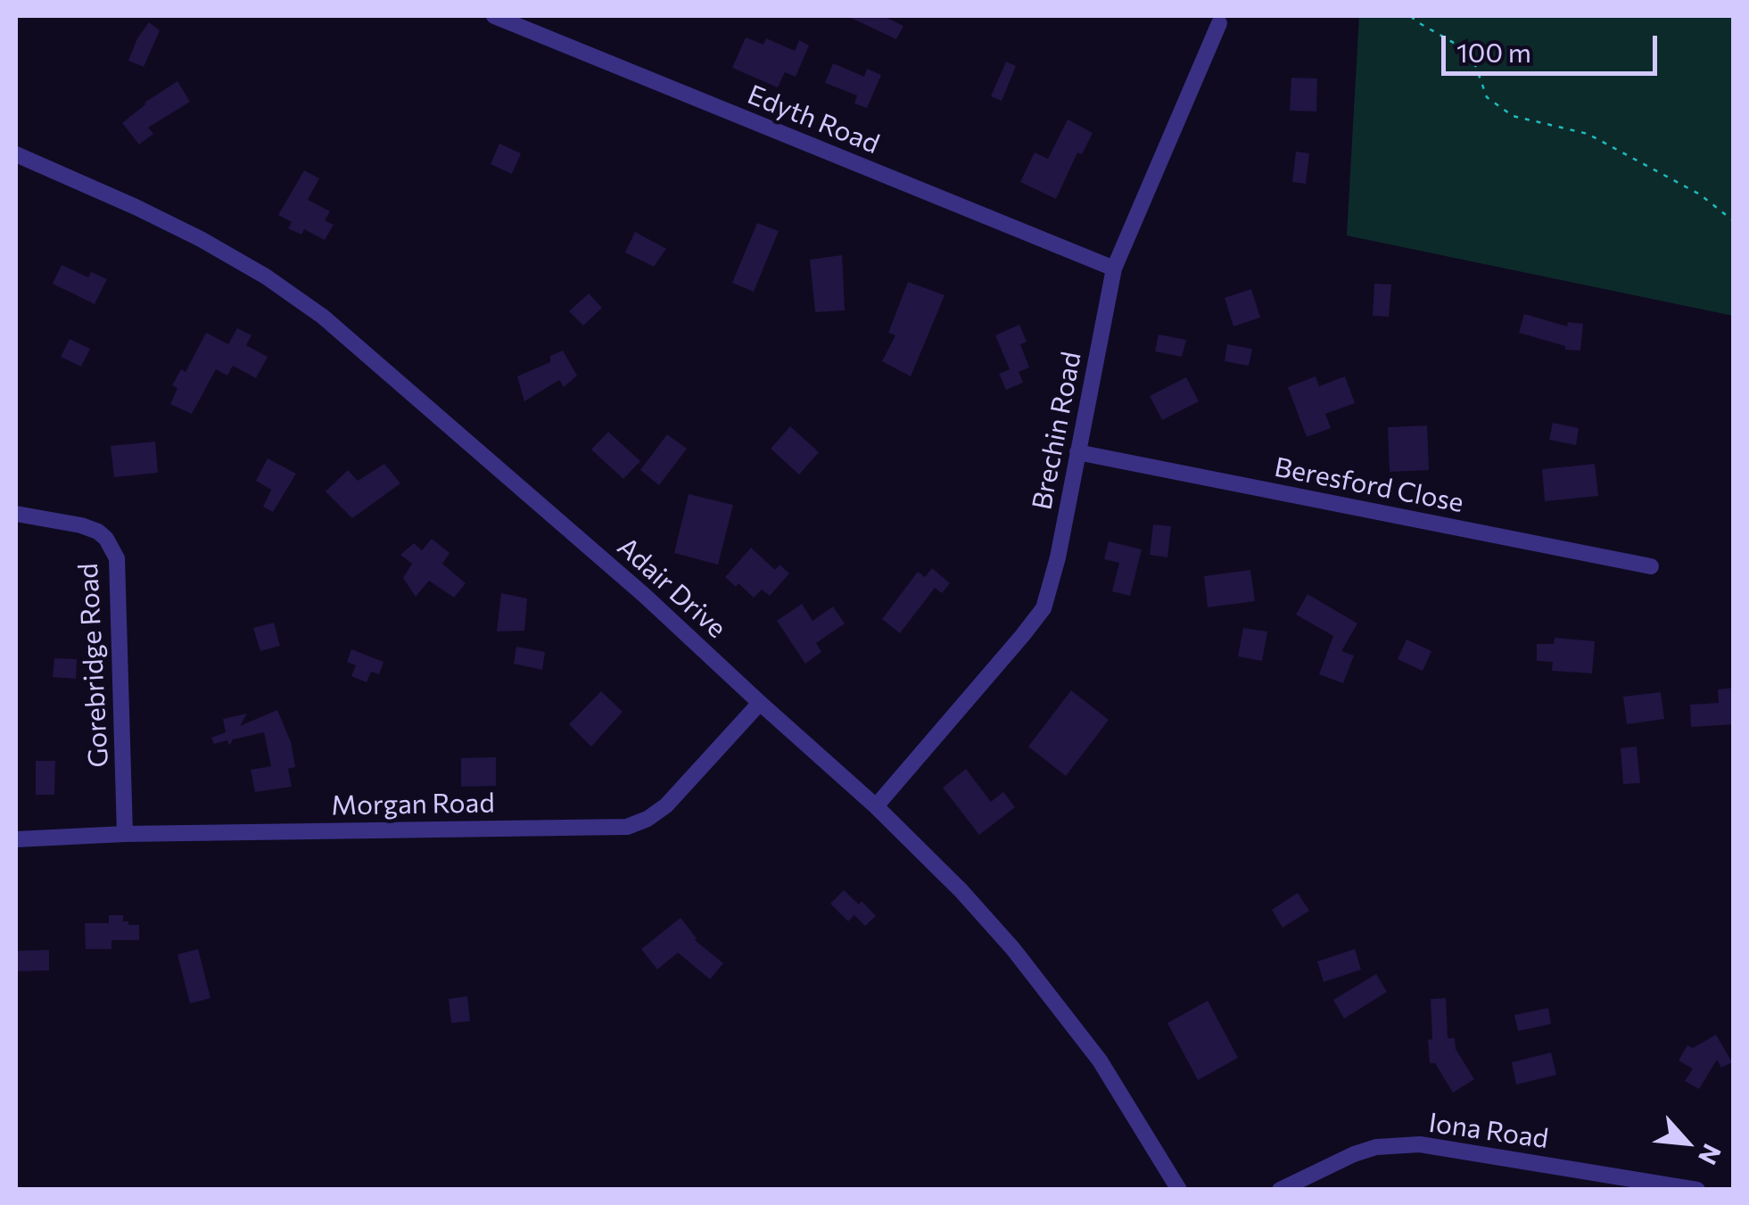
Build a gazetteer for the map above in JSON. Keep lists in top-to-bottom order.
{
  "streets": {
    "street": [
      "Edyth Road",
      "Brechin Road",
      "Beresford Close",
      "Adair Drive",
      "Gorebridge Road",
      "Morgan Road",
      "Iona Road"
    ]
  },
  "crossings": [
    ["Edyth Road", "Brechin Road"],
    ["Brechin Road", "Beresford Close"],
    ["Brechin Road", "Adair Drive"],
    ["Adair Drive", "Morgan Road"],
    ["Gorebridge Road", "Morgan Road"]
  ],
  "scale_bar": "100 m",
  "north": "bottom right"
}
